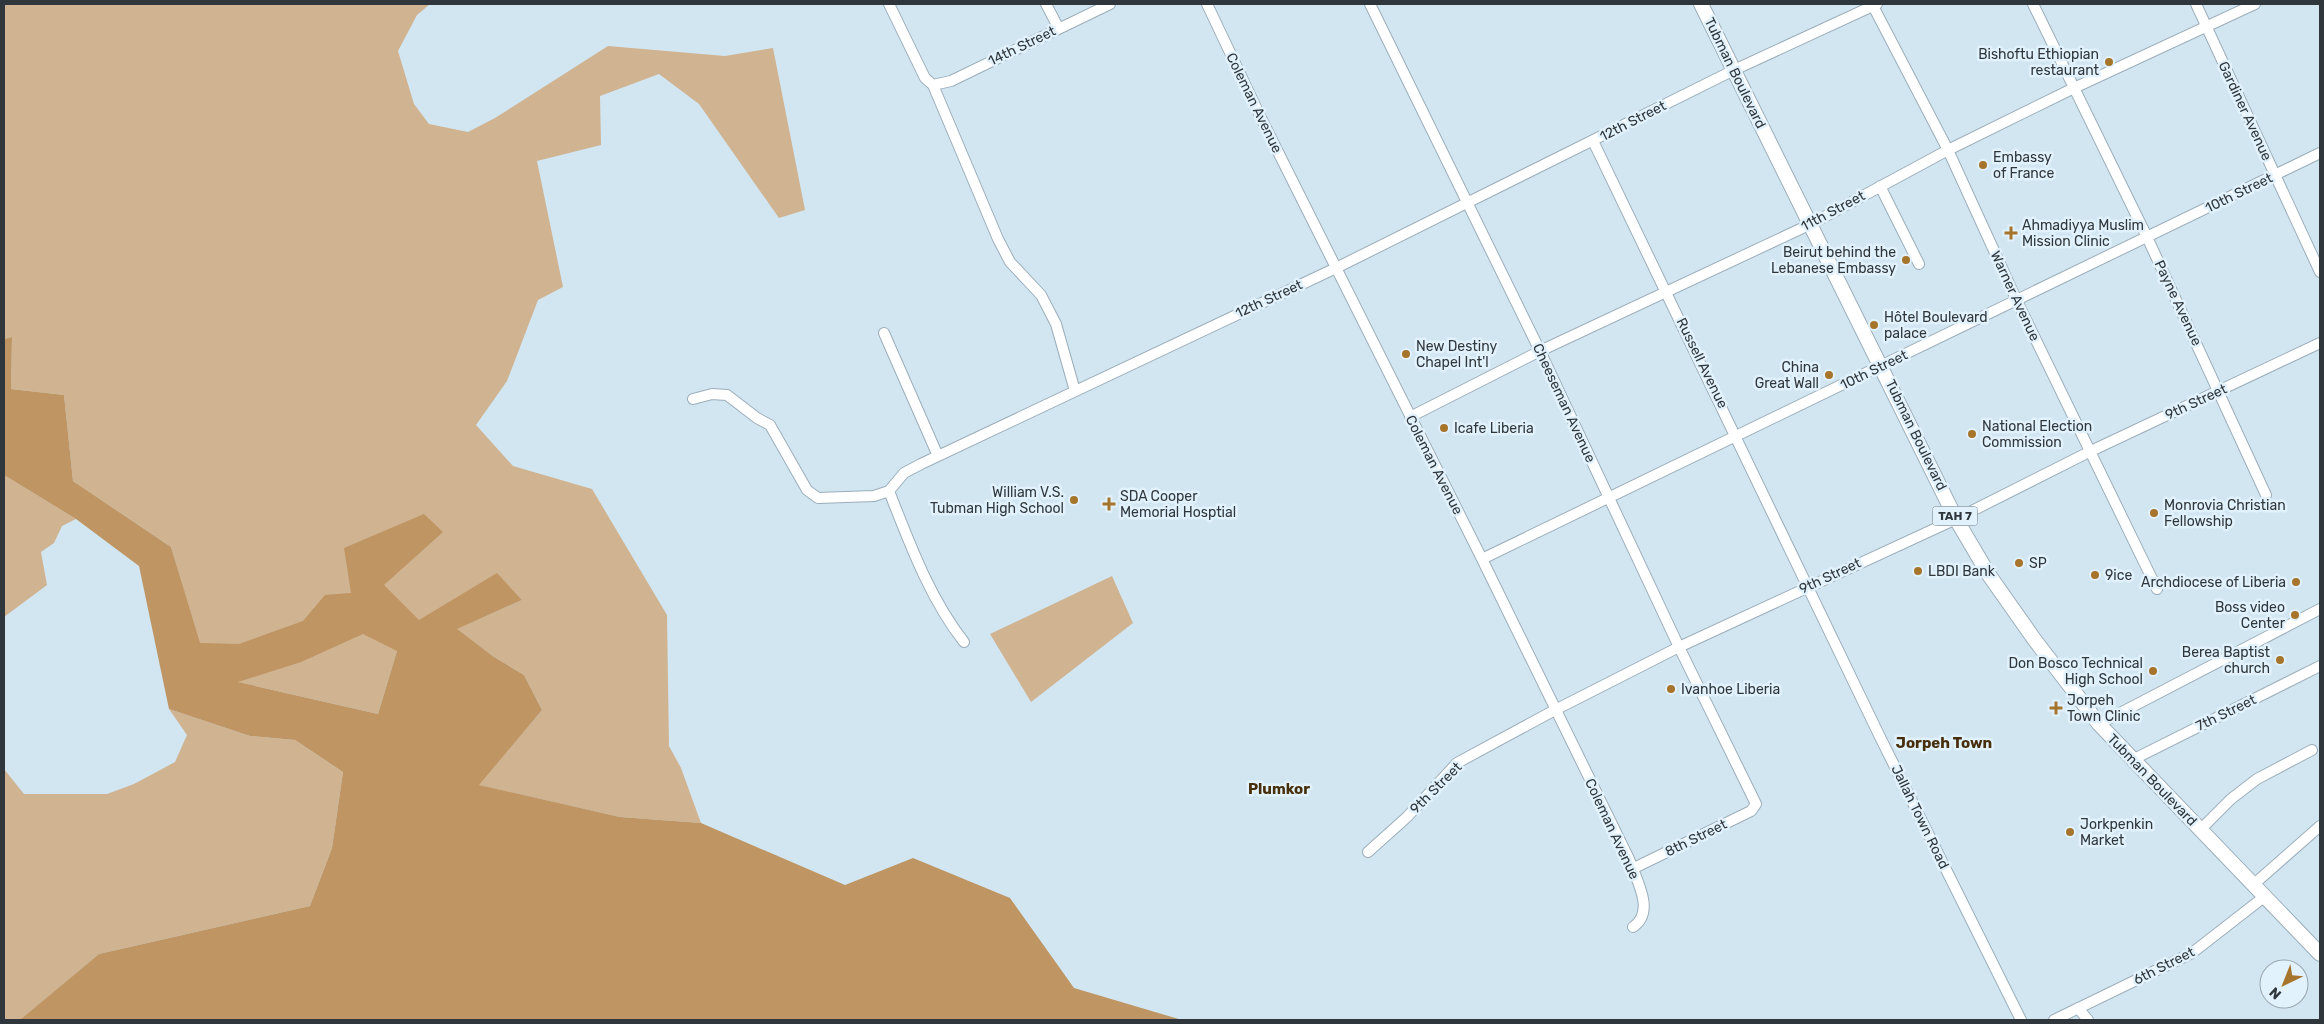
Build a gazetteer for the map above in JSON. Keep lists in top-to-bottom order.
{
  "streets": {
    "highway": ["Tubman Boulevard", "TAH 7"],
    "street": [
      "14th Street",
      "Coleman Avenue",
      "Gardiner Avenue",
      "12th Street",
      "10th Street",
      "11th Street",
      "Warner Avenue",
      "Payne Avenue",
      "Russell Avenue",
      "9th Street",
      "Cheeseman Avenue",
      "7th Street",
      "Jallah Town Road",
      "8th Street",
      "6th Street"
    ]
  },
  "crossings": [
    ["Tubman Boulevard", "12th Street"],
    ["Tubman Boulevard", "10th Street"],
    ["Tubman Boulevard", "11th Street"],
    ["Tubman Boulevard", "9th Street"],
    ["Tubman Boulevard", "7th Street"],
    ["Tubman Boulevard", "6th Street"],
    ["Coleman Avenue", "12th Street"],
    ["Coleman Avenue", "10th Street"],
    ["Coleman Avenue", "11th Street"],
    ["Coleman Avenue", "9th Street"],
    ["Coleman Avenue", "8th Street"],
    ["Gardiner Avenue", "10th Street"],
    ["Gardiner Avenue", "11th Street"],
    ["12th Street", "Warner Avenue"],
    ["12th Street", "Russell Avenue"],
    ["12th Street", "Cheeseman Avenue"],
    ["10th Street", "Warner Avenue"],
    ["10th Street", "Payne Avenue"],
    ["10th Street", "Russell Avenue"],
    ["10th Street", "Cheeseman Avenue"],
    ["11th Street", "Warner Avenue"],
    ["11th Street", "Payne Avenue"],
    ["11th Street", "Russell Avenue"],
    ["11th Street", "Cheeseman Avenue"],
    ["Warner Avenue", "9th Street"],
    ["Payne Avenue", "9th Street"],
    ["Russell Avenue", "9th Street"],
    ["Russell Avenue", "Jallah Town Road"],
    ["9th Street", "Cheeseman Avenue"],
    ["9th Street", "Jallah Town Road"],
    ["Cheeseman Avenue", "8th Street"]
  ],
  "districts": ["Jorpeh Town", "Plumkor"],
  "places": {
    "other": [
      "Bishoftu Ethiopian restaurant",
      "Embassy of France",
      "Beirut behind the Lebanese Embassy",
      "Hôtel Boulevard palace",
      "New Destiny Chapel Int'l",
      "China Great Wall",
      "Icafe Liberia",
      "National Election Commission",
      "William V.S. Tubman High School",
      "Monrovia Christian Fellowship",
      "SP",
      "LBDI Bank",
      "9ice",
      "Archdiocese of Liberia",
      "Boss video Center",
      "Berea Baptist church",
      "Don Bosco Technical High School",
      "Ivanhoe Liberia",
      "Jorkpenkin Market"
    ],
    "health": ["Ahmadiyya Muslim Mission Clinic", "SDA Cooper Memorial Hosptial", "Jorpeh Town Clinic"]
  },
  "north": "bottom left"
}
